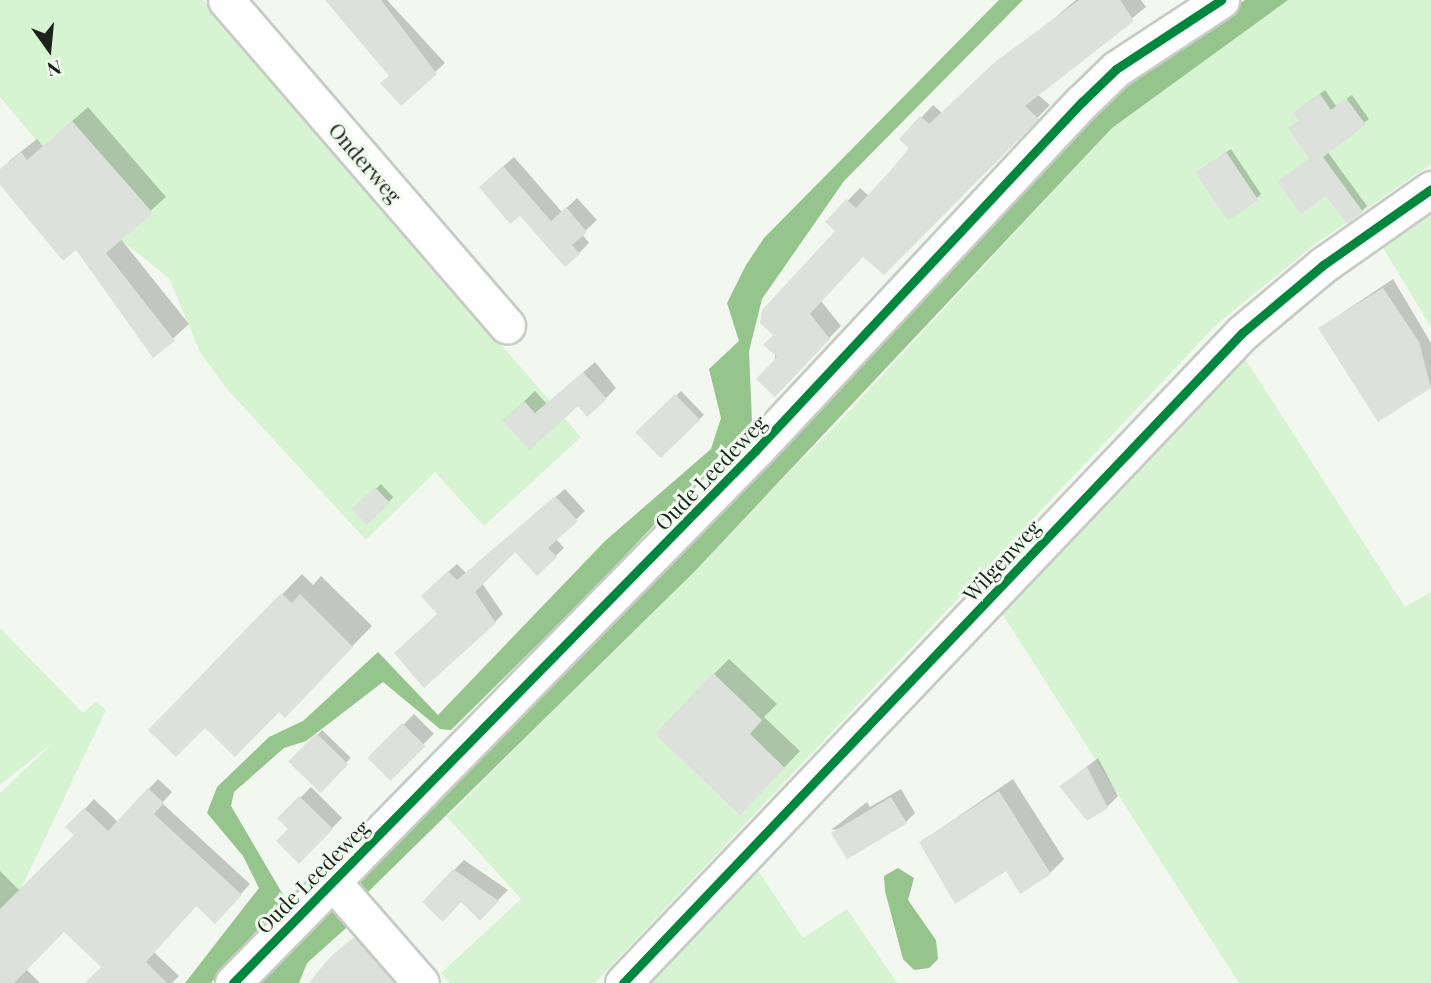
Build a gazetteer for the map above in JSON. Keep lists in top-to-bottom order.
{
  "streets": {
    "street": ["Onderweg", "Oude Leedeweg", "Wilgenweg"]
  },
  "north": "bottom"
}
